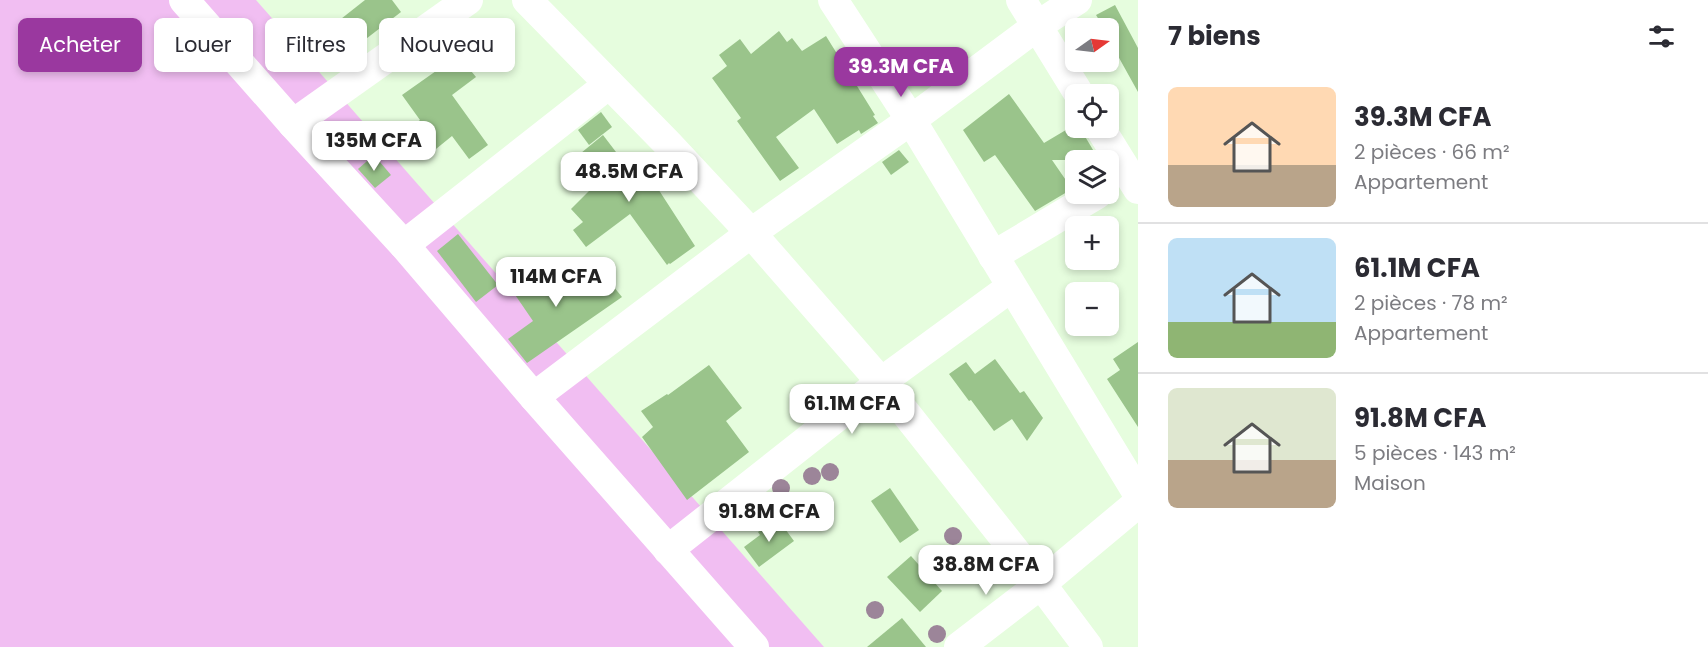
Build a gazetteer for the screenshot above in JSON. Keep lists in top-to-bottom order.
{
  "north": "right",
  "page": {
    "heading": "7 biens",
    "map_buttons": ["+", "−"],
    "chip": [
      "Acheter",
      "Louer",
      "Filtres",
      "Nouveau"
    ],
    "price": [
      "39.3M CFA",
      "135M CFA",
      "48.5M CFA",
      "114M CFA",
      "61.1M CFA",
      "91.8M CFA",
      "38.8M CFA"
    ],
    "list": [
      {
        "name": "39.3M CFA",
        "note": "2 pièces · 66 m² · Appartement"
      },
      {
        "name": "61.1M CFA",
        "note": "2 pièces · 78 m² · Appartement"
      },
      {
        "name": "91.8M CFA",
        "note": "5 pièces · 143 m² · Maison"
      }
    ]
  }
}
